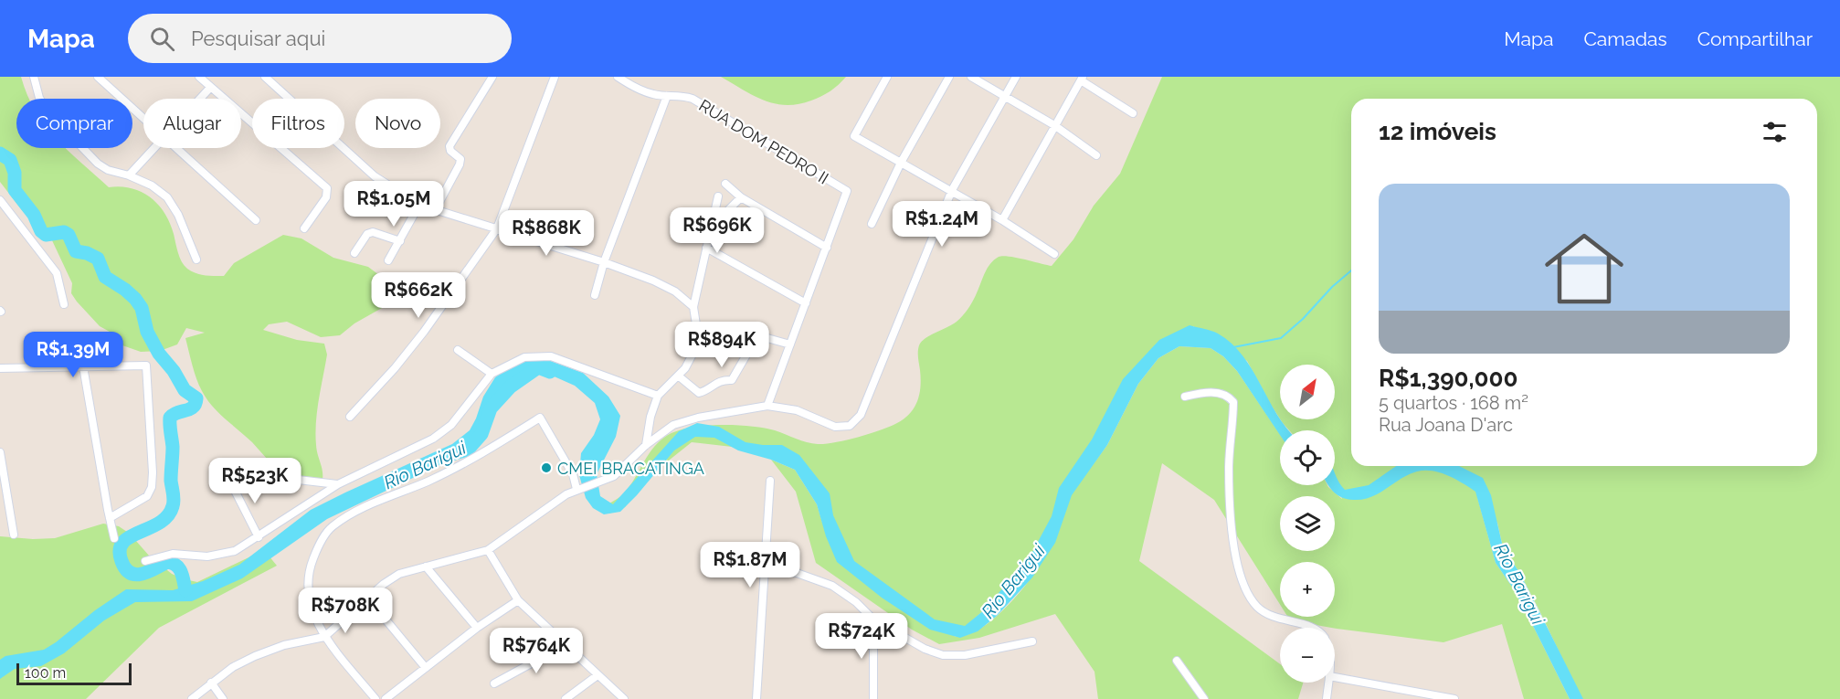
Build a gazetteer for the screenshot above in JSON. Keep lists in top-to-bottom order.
{
  "streets": {
    "street": ["RUA DOM PEDRO II"]
  },
  "water": ["Rio Barigui"],
  "places": ["CMEI BRACATINGA"],
  "scale_bar": "100 m",
  "north": "top right",
  "page": {
    "header": "Mapa",
    "search": "Pesquisar aqui",
    "nav": ["Mapa", "Camadas", "Compartilhar"],
    "chip": [
      "Comprar",
      "Alugar",
      "Filtros",
      "Novo"
    ],
    "heading": "12 imóveis",
    "list": [
      {
        "name": "R$1,390,000",
        "note": "5 quartos · 168 m² · Rua Joana D'arc"
      }
    ],
    "price": [
      "R$1.05M",
      "R$1.24M",
      "R$696K",
      "R$868K",
      "R$662K",
      "R$894K",
      "R$1.39M",
      "R$523K",
      "R$1.87M",
      "R$708K",
      "R$724K",
      "R$764K"
    ],
    "map_buttons": ["+", "−"],
    "scale": "100 m"
  }
}
